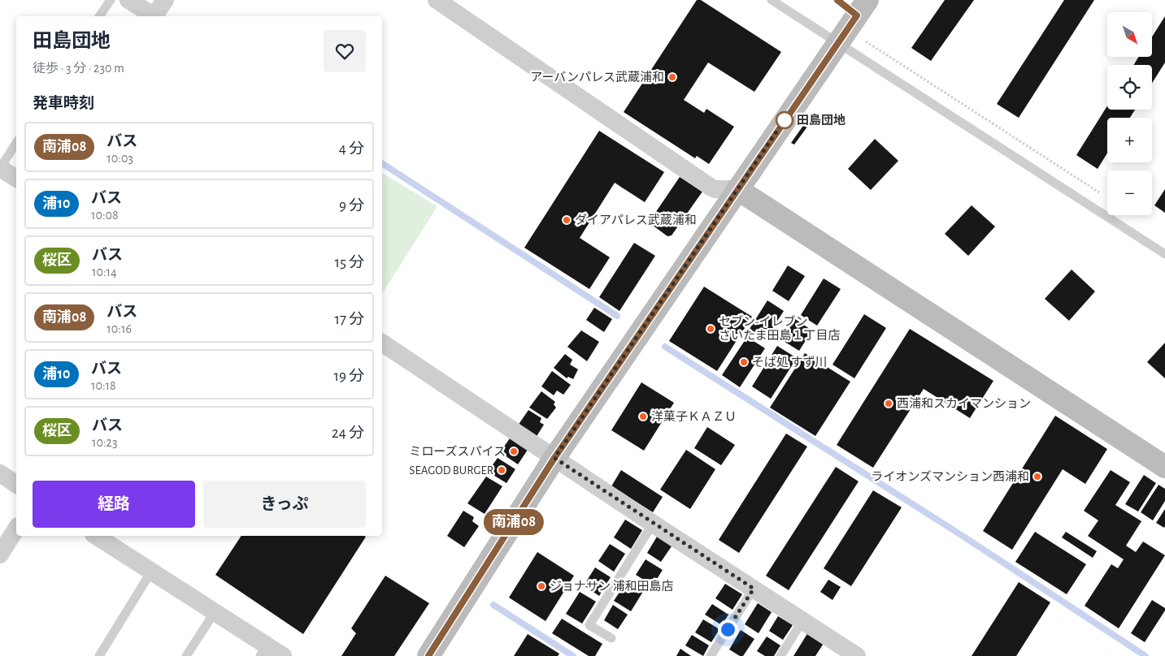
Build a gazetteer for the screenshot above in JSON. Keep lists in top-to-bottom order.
{
  "places": [
    "アーバンパレス武蔵浦和",
    "田島団地",
    "ダイアパレス武蔵浦和",
    "セブン-イレブン さいたま田島１丁目店",
    "そば処 すず川",
    "西浦和スカイマンション",
    "洋菓子ＫＡＺＵ",
    "ミローズスパイス",
    "SEAGOD BURGER",
    "ライオンズマンション西浦和",
    "ジョナサン 浦和田島店"
  ],
  "lines": ["bus line 南浦08"],
  "north": "bottom right",
  "page": {
    "on_map": "南浦08",
    "map_buttons": ["+", "−"],
    "heading": [
      ["田島団地", "徒歩 · 3 分 · 230 m"],
      "発車時刻"
    ],
    "list": [
      {
        "mark": "南浦08",
        "name": "バス",
        "note": "10:03",
        "value": "4 分"
      },
      {
        "mark": "浦10",
        "name": "バス",
        "note": "10:08",
        "value": "9 分"
      },
      {
        "mark": "桜区",
        "name": "バス",
        "note": "10:14",
        "value": "15 分"
      },
      {
        "mark": "南浦08",
        "name": "バス",
        "note": "10:16",
        "value": "17 分"
      },
      {
        "mark": "浦10",
        "name": "バス",
        "note": "10:18",
        "value": "19 分"
      },
      {
        "mark": "桜区",
        "name": "バス",
        "note": "10:23",
        "value": "24 分"
      }
    ],
    "buttons": ["経路", "きっぷ"]
  }
}
